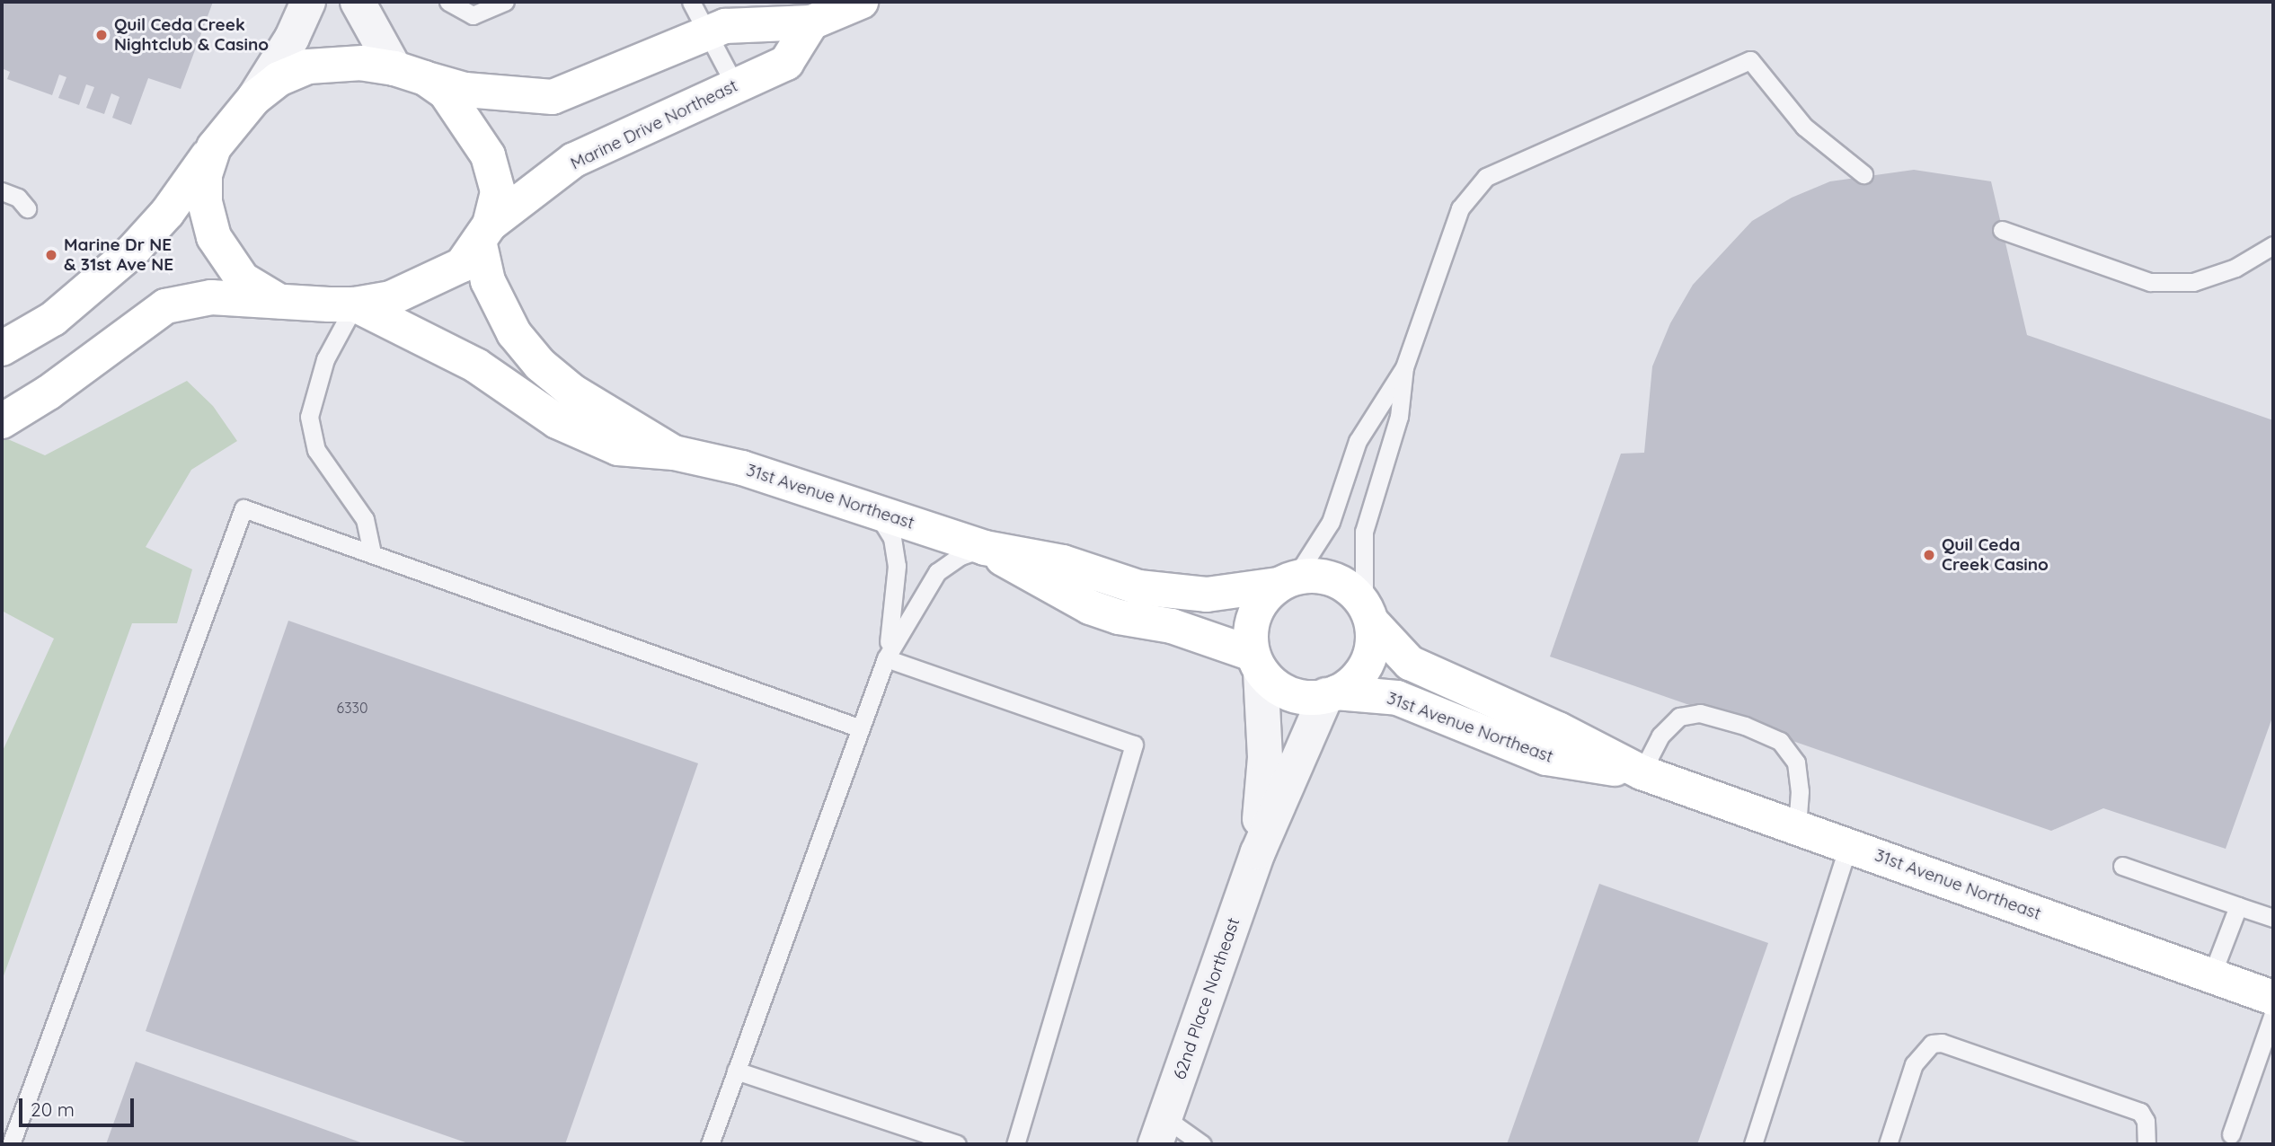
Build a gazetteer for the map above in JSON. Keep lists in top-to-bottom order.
{
  "streets": {
    "street": ["Marine Drive Northeast", "31st Avenue Northeast", "62nd Place Northeast"]
  },
  "crossings": [
    ["Marine Drive Northeast", "31st Avenue Northeast"],
    ["31st Avenue Northeast", "62nd Place Northeast"]
  ],
  "places": ["Quil Ceda Creek Nightclub & Casino", "Marine Dr NE & 31st Ave NE", "Quil Ceda Creek Casino"],
  "house_numbers": ["6330"],
  "scale_bar": "20 m"
}
